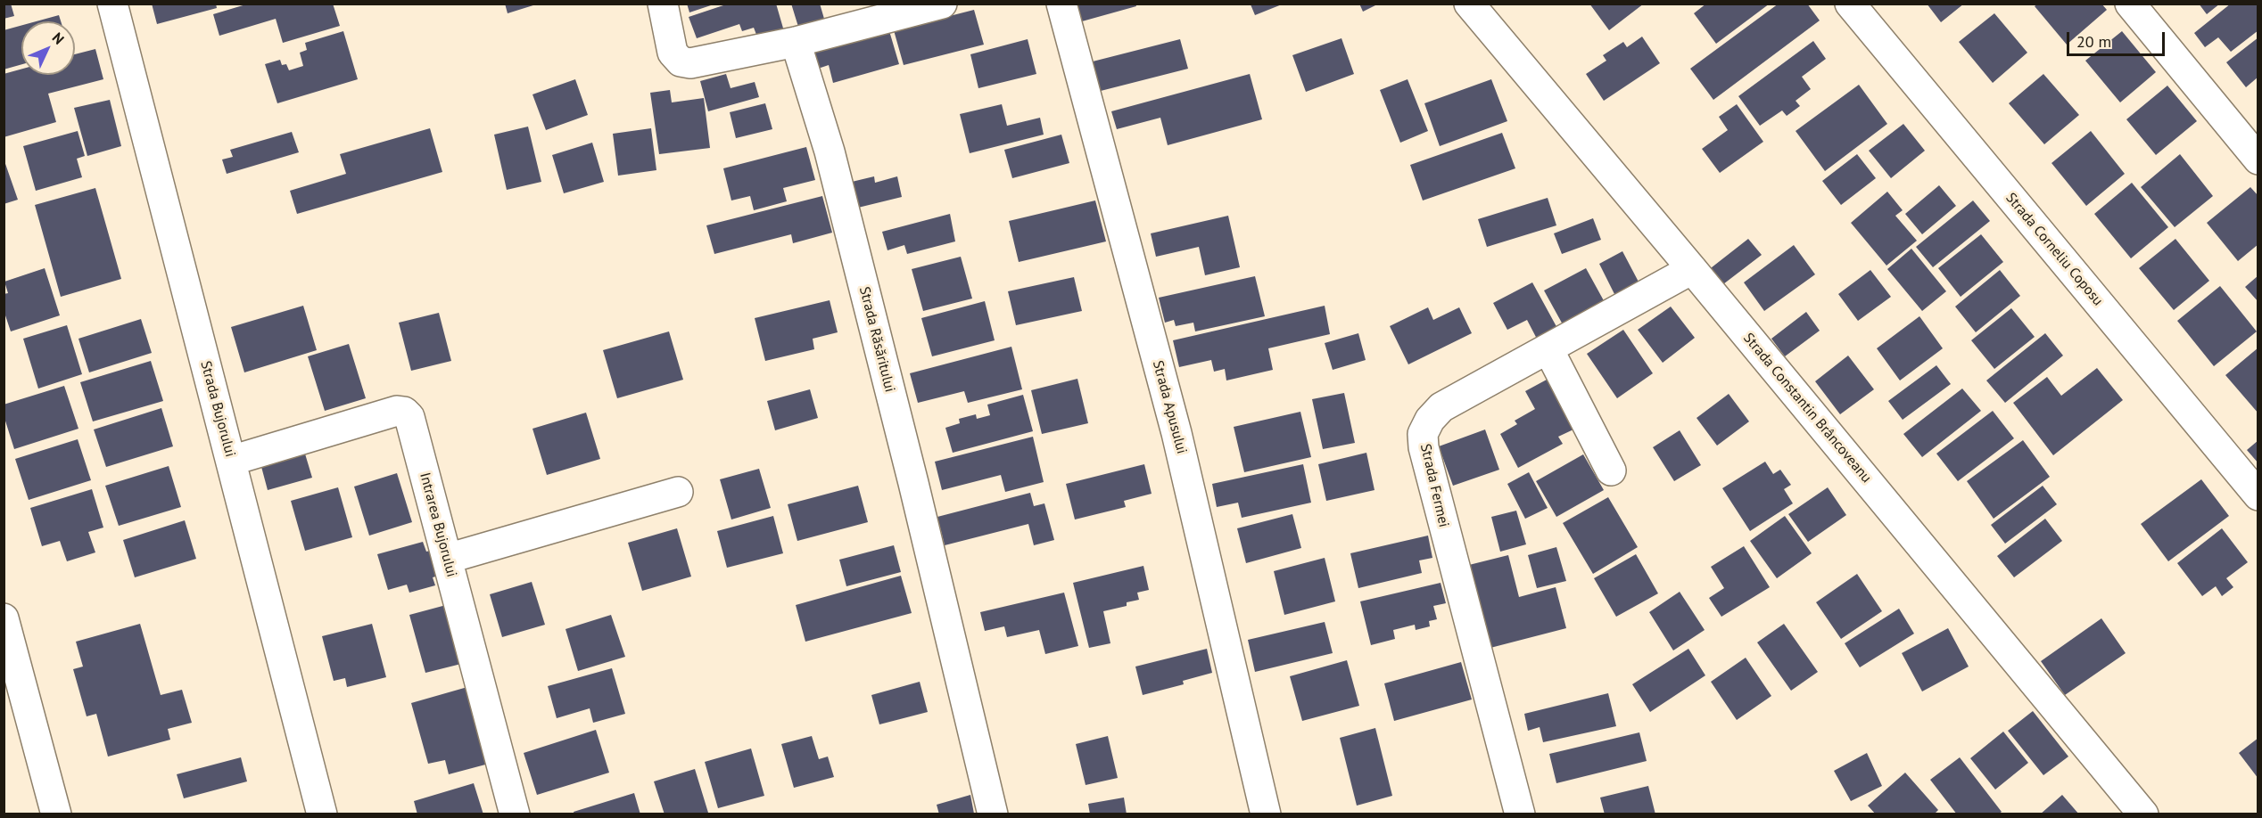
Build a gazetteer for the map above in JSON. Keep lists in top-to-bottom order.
{
  "streets": {
    "street": [
      "Strada Corneliu Coposu",
      "Strada Răsăritului",
      "Strada Apusului",
      "Strada Constantin Brâncoveanu",
      "Strada Bujorului",
      "Strada Fermei",
      "Intrarea Bujorului"
    ]
  },
  "crossings": [
    ["Strada Constantin Brâncoveanu", "Strada Fermei"],
    ["Strada Bujorului", "Intrarea Bujorului"]
  ],
  "scale_bar": "20 m",
  "north": "top right"
}
